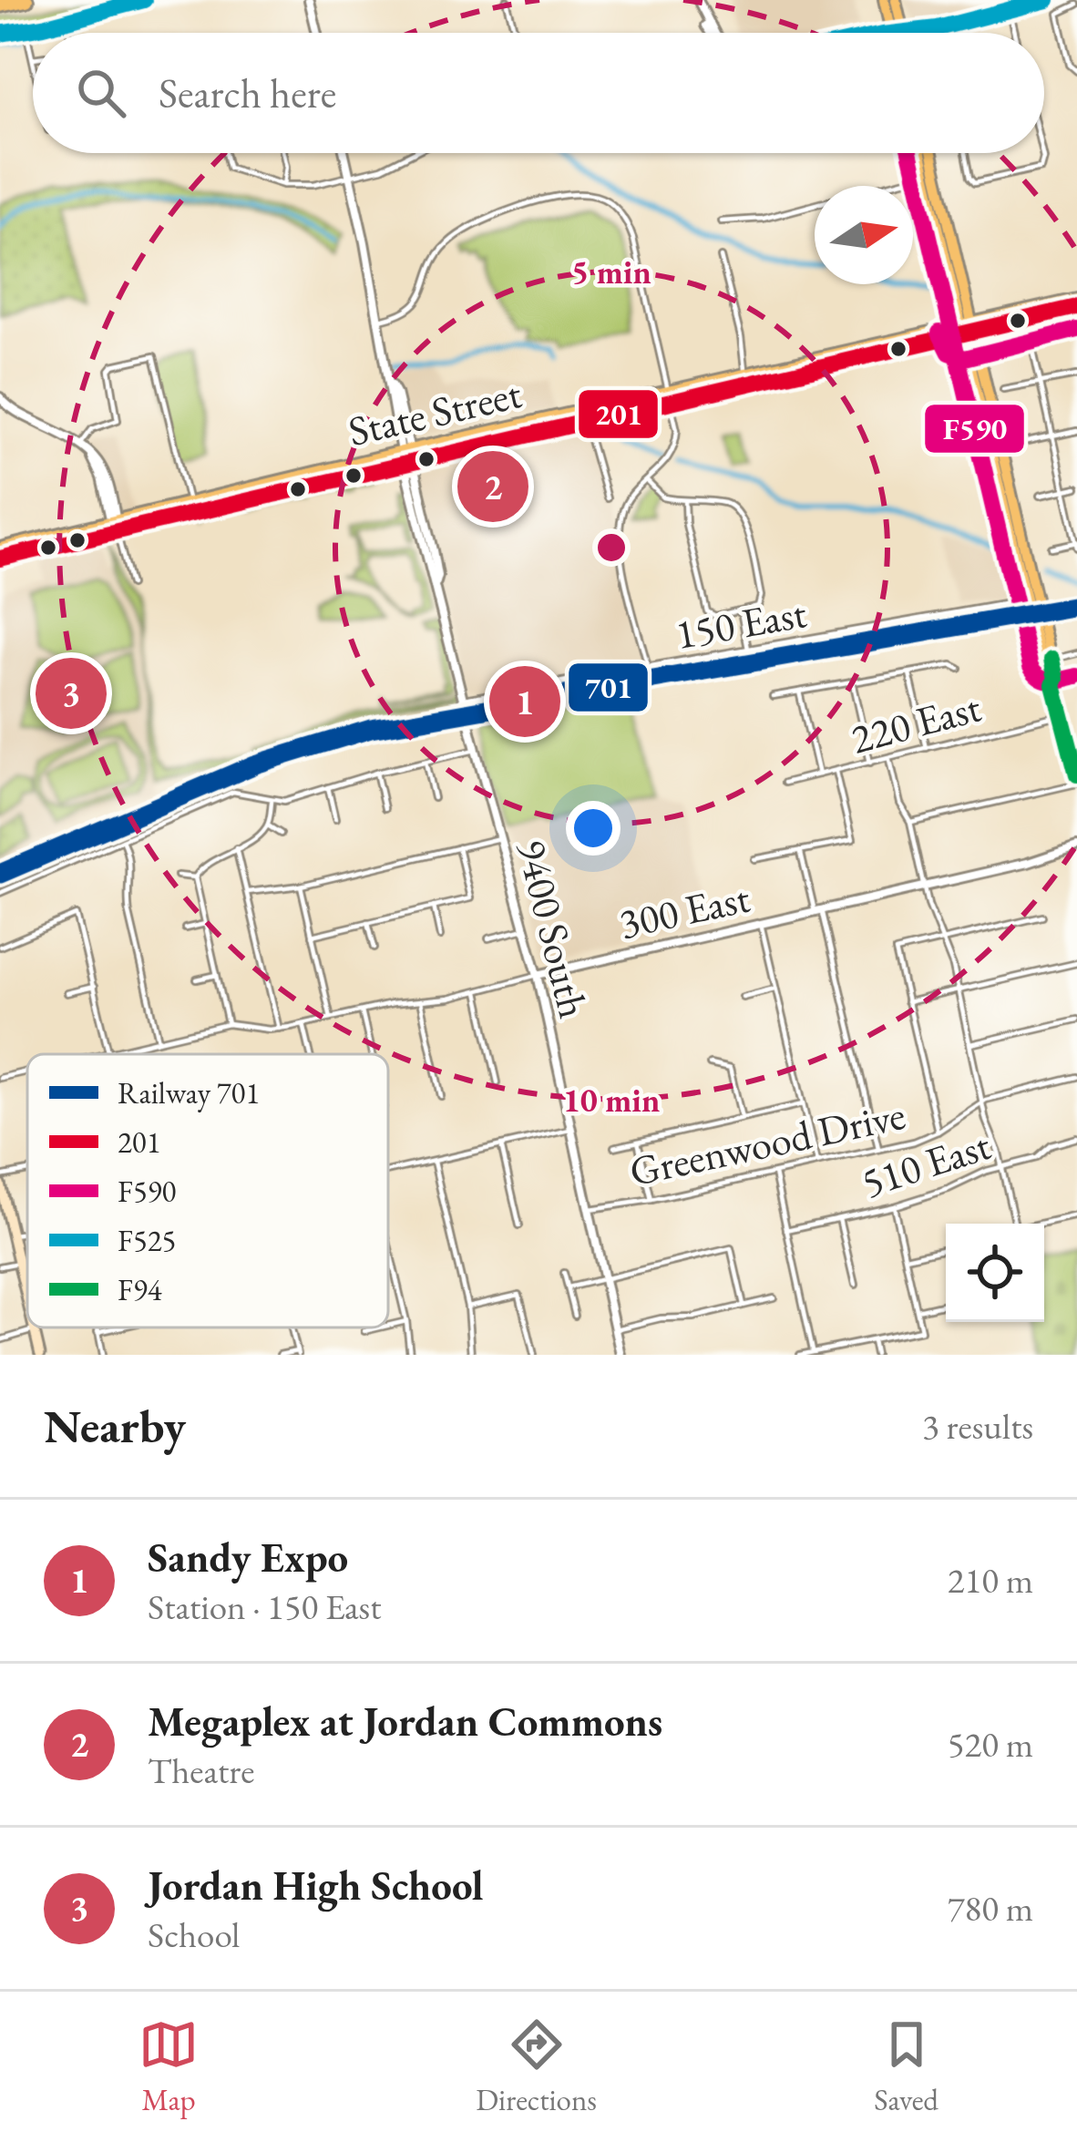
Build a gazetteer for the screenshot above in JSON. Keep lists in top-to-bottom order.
{
  "streets": {
    "main road": ["State Street"],
    "street": [
      "150 East",
      "220 East",
      "300 East",
      "9400 South",
      "Greenwood Drive",
      "510 East"
    ]
  },
  "crossings": [
    ["State Street", "9400 South"],
    ["150 East", "9400 South"],
    ["300 East", "9400 South"],
    ["9400 South", "Greenwood Drive"]
  ],
  "lines": [
    "transit line F525",
    "transit line F590",
    "transit line 201",
    "rail line 701",
    "transit line F94"
  ],
  "legend": [
    "Railway 701",
    "201",
    "F590",
    "F525",
    "F94"
  ],
  "north": "right",
  "page": {
    "search": "Search here",
    "pins": ["2", "3", "1"],
    "heading": ["Nearby", "3 results"],
    "list": [
      {
        "mark": "1",
        "name": "Sandy Expo",
        "note": "Station · 150 East",
        "value": "210 m"
      },
      {
        "mark": "2",
        "name": "Megaplex at Jordan Commons",
        "note": "Theatre",
        "value": "520 m"
      },
      {
        "mark": "3",
        "name": "Jordan High School",
        "note": "School",
        "value": "780 m"
      }
    ],
    "nav": ["Map", "Directions", "Saved"]
  },
  "rings": ["5 min", "10 min"]
}
